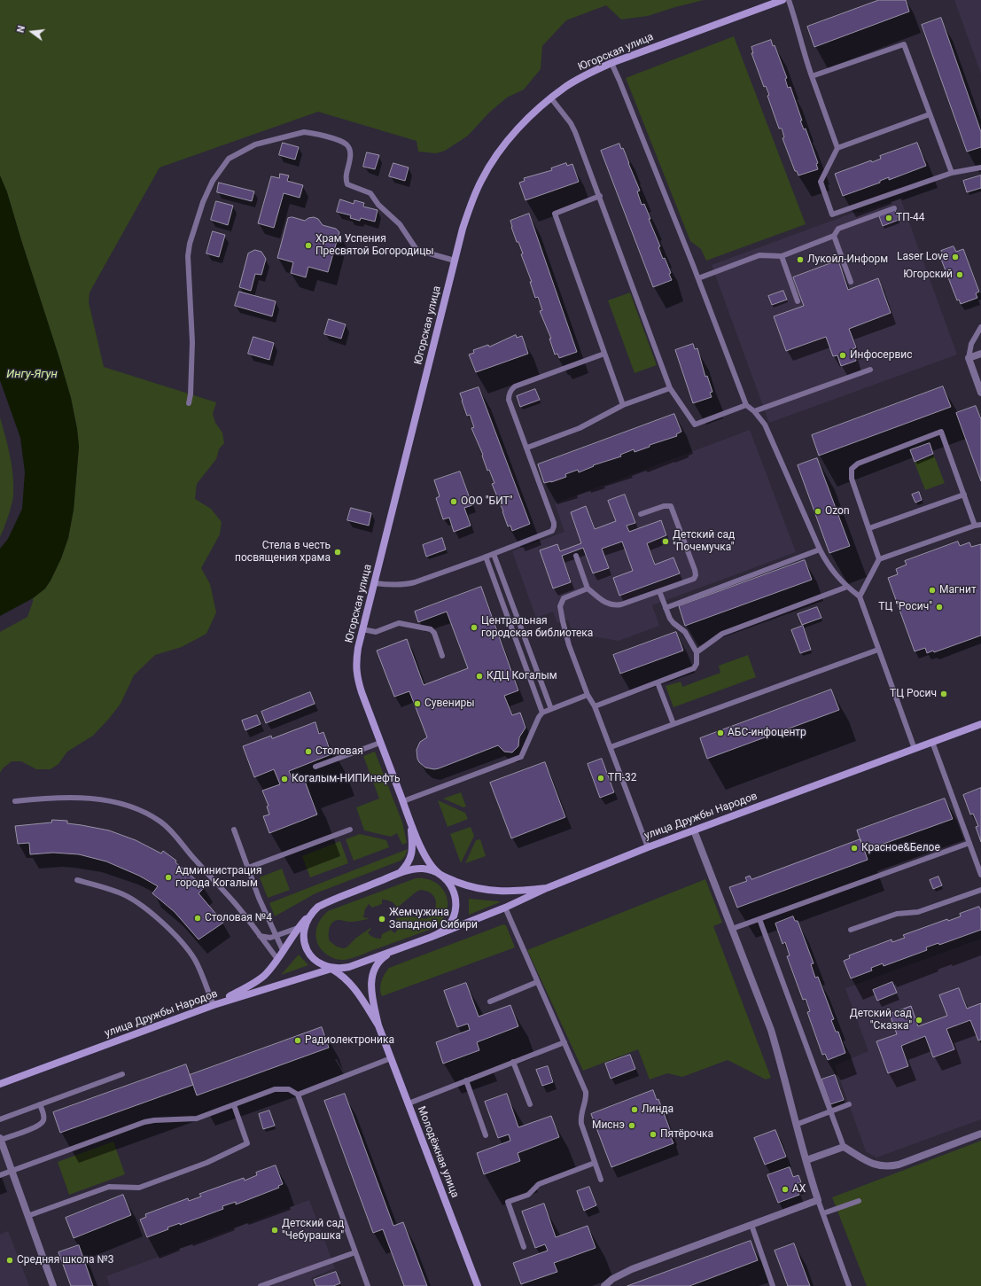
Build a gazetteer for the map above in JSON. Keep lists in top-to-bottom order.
{
  "streets": {
    "main road": ["Югорская улица", "улица Дружбы Народов", "Молодёжная улица"]
  },
  "crossings": [
    ["Югорская улица", "улица Дружбы Народов"]
  ],
  "water": ["Ингу-Ягун"],
  "places": [
    "ТП-44",
    "Храм Успения Пресвятой Богородицы",
    "Laser Love",
    "Лукойл-Информ",
    "Югорский",
    "Инфосервис",
    "ООО \"БИТ\"",
    "Ozon",
    "Детский сад \"Почемучка\"",
    "Стела в честь посвящения храма",
    "Магнит",
    "ТЦ \"Росич\"",
    "Центральная городская библиотека",
    "КДЦ Когалым",
    "ТЦ Росич",
    "Сувениры",
    "АБС-инфоцентр",
    "Столовая",
    "ТП-32",
    "Когалым-НИПИнефть",
    "Красное&Белое",
    "Адмиинистрация города Когалым",
    "Столовая №4",
    "Жемчужина Западной Сибири",
    "Детский сад \"Сказка\"",
    "Радиолектроника",
    "Линда",
    "Миснэ",
    "Пятёрочка",
    "АХ",
    "Детский сад \"Чебурашка\"",
    "Средняя школа №3"
  ],
  "north": "left"
}
